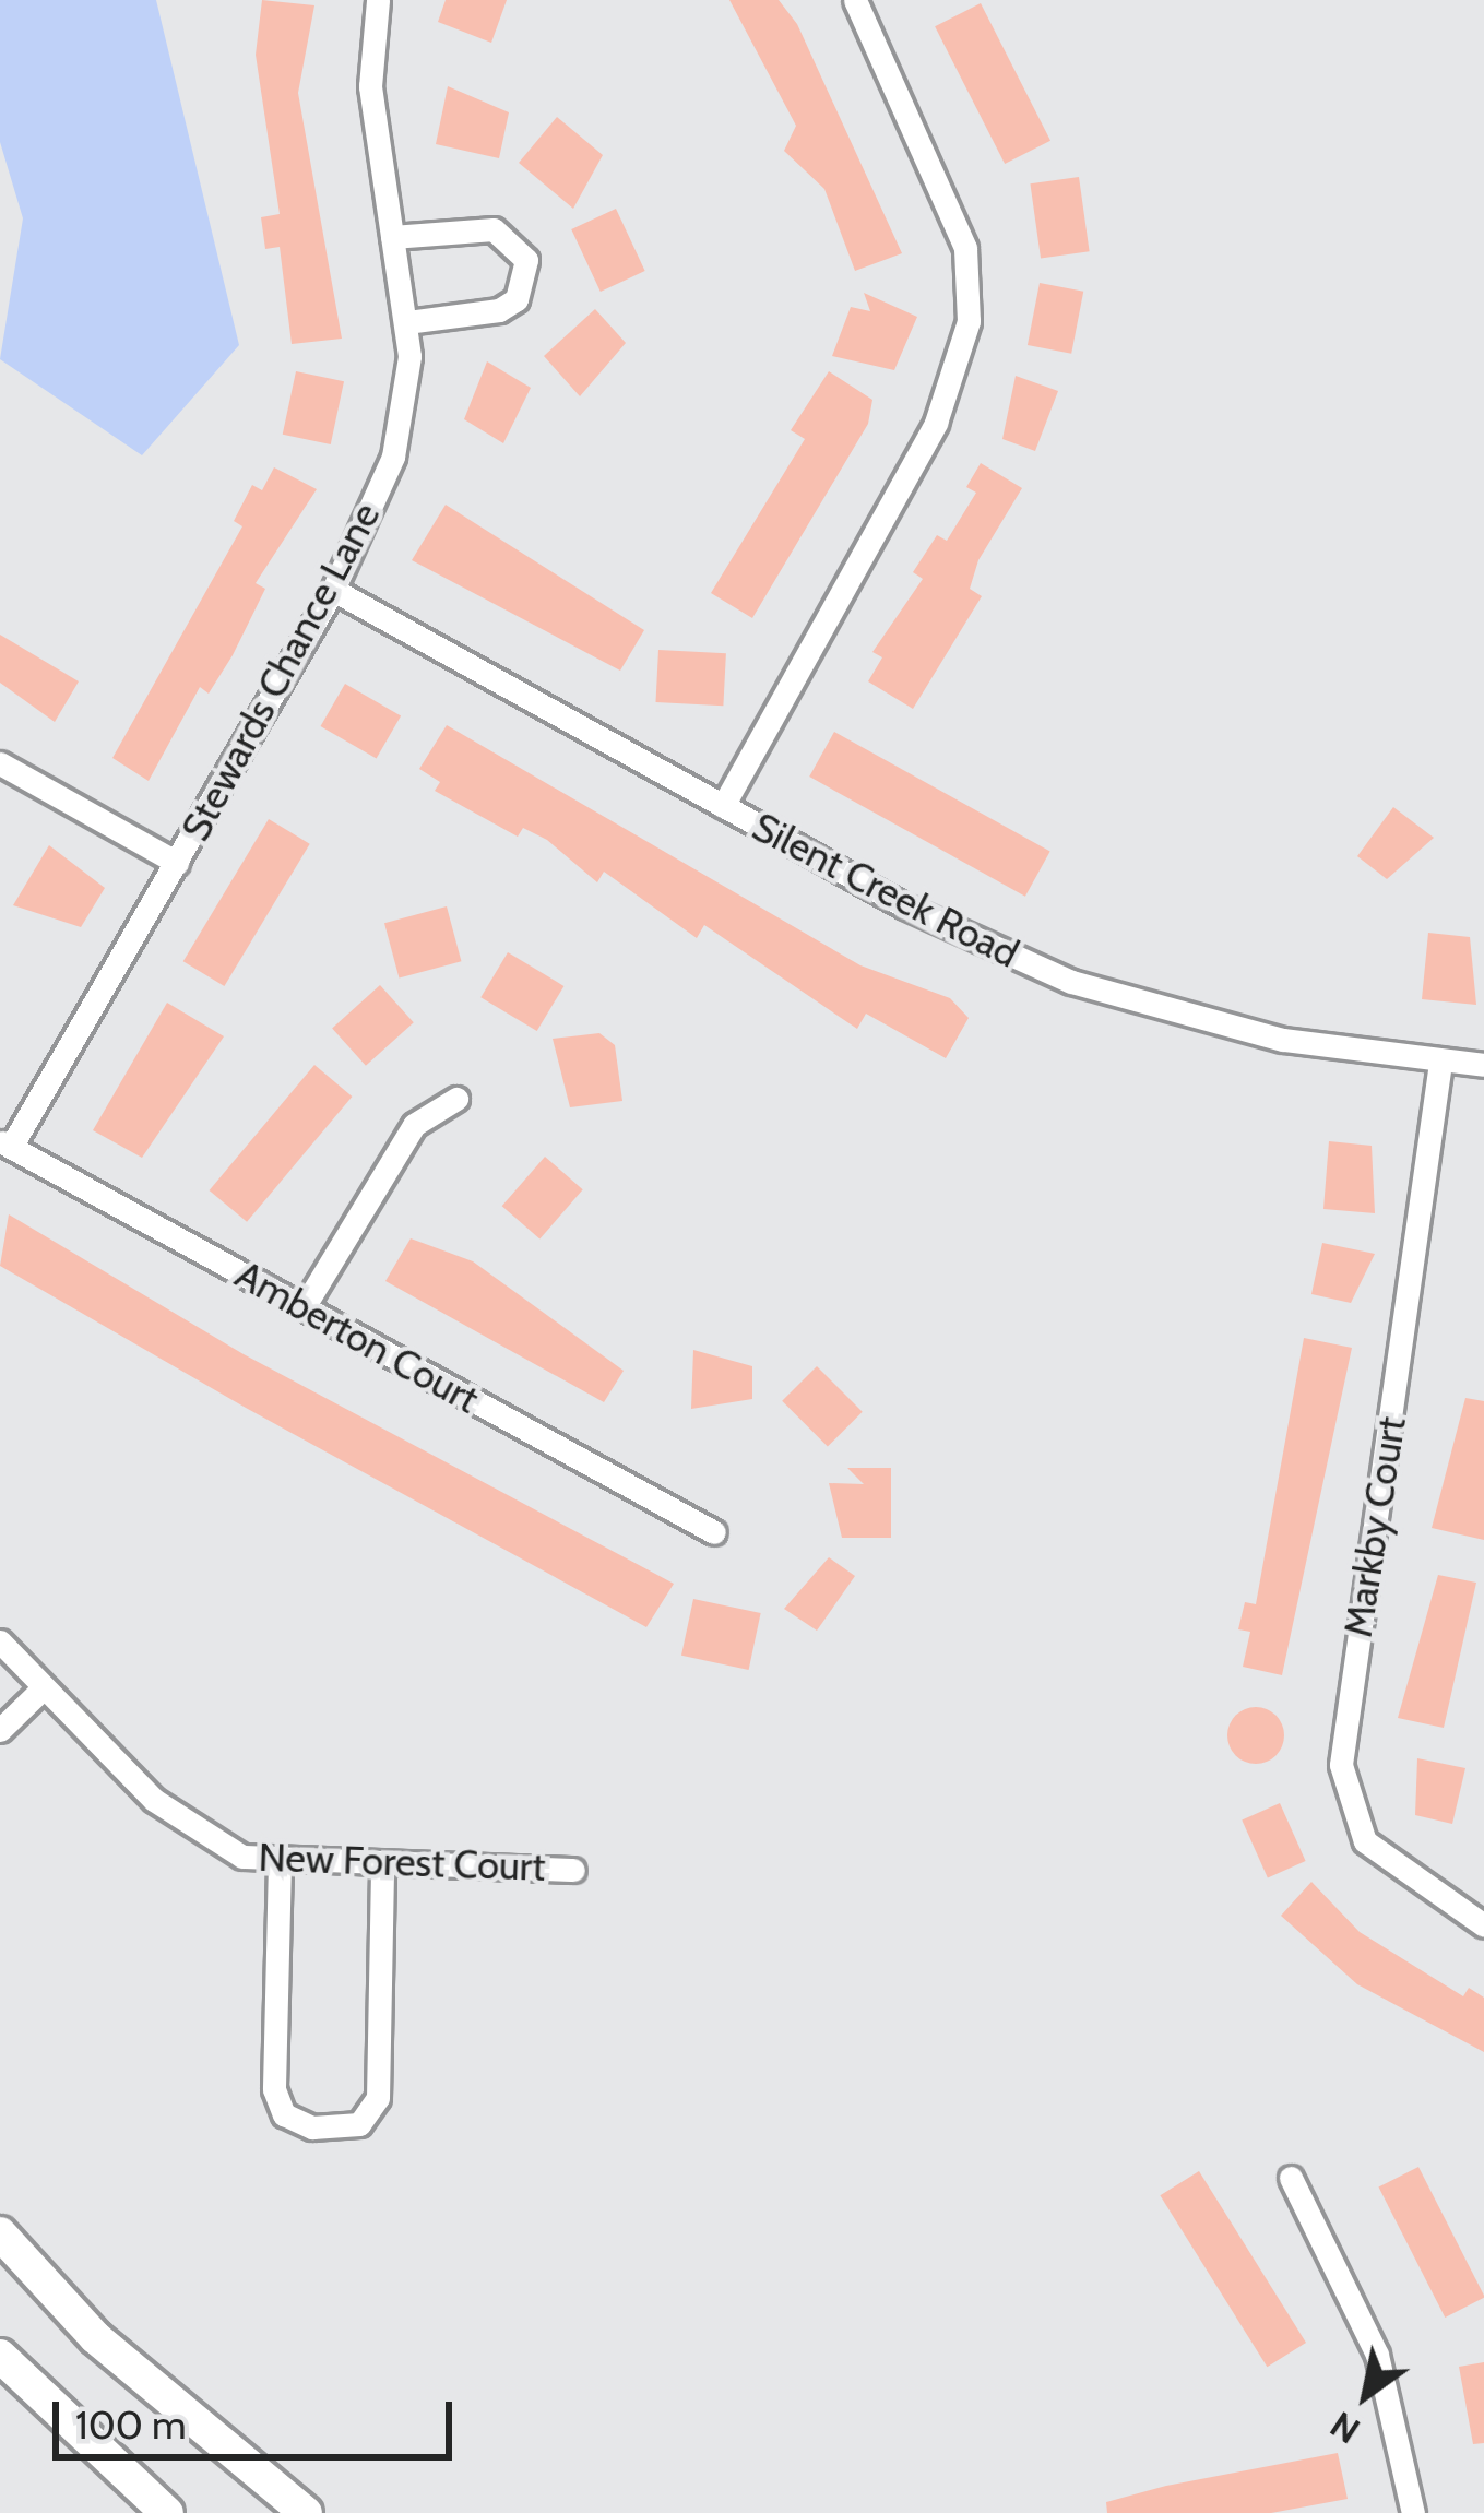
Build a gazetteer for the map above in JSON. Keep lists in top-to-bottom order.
{
  "streets": {
    "street": [
      "Stewards Chance Lane",
      "Silent Creek Road",
      "Amberton Court",
      "Markby Court",
      "New Forest Court"
    ]
  },
  "crossings": [
    ["Stewards Chance Lane", "Silent Creek Road"],
    ["Stewards Chance Lane", "Amberton Court"],
    ["Silent Creek Road", "Markby Court"]
  ],
  "scale_bar": "100 m",
  "north": "bottom left"
}
